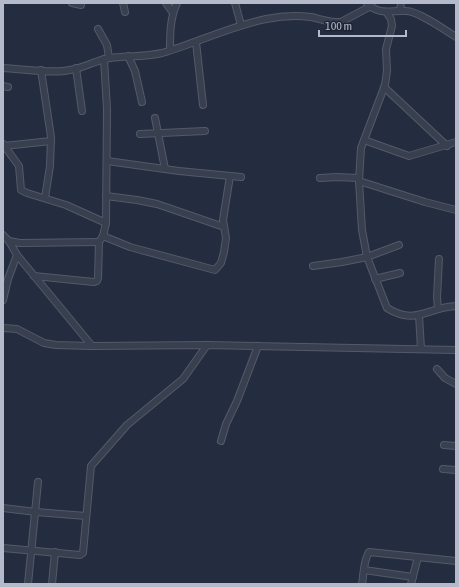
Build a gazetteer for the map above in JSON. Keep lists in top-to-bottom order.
{
  "scale_bar": "100 m"
}
